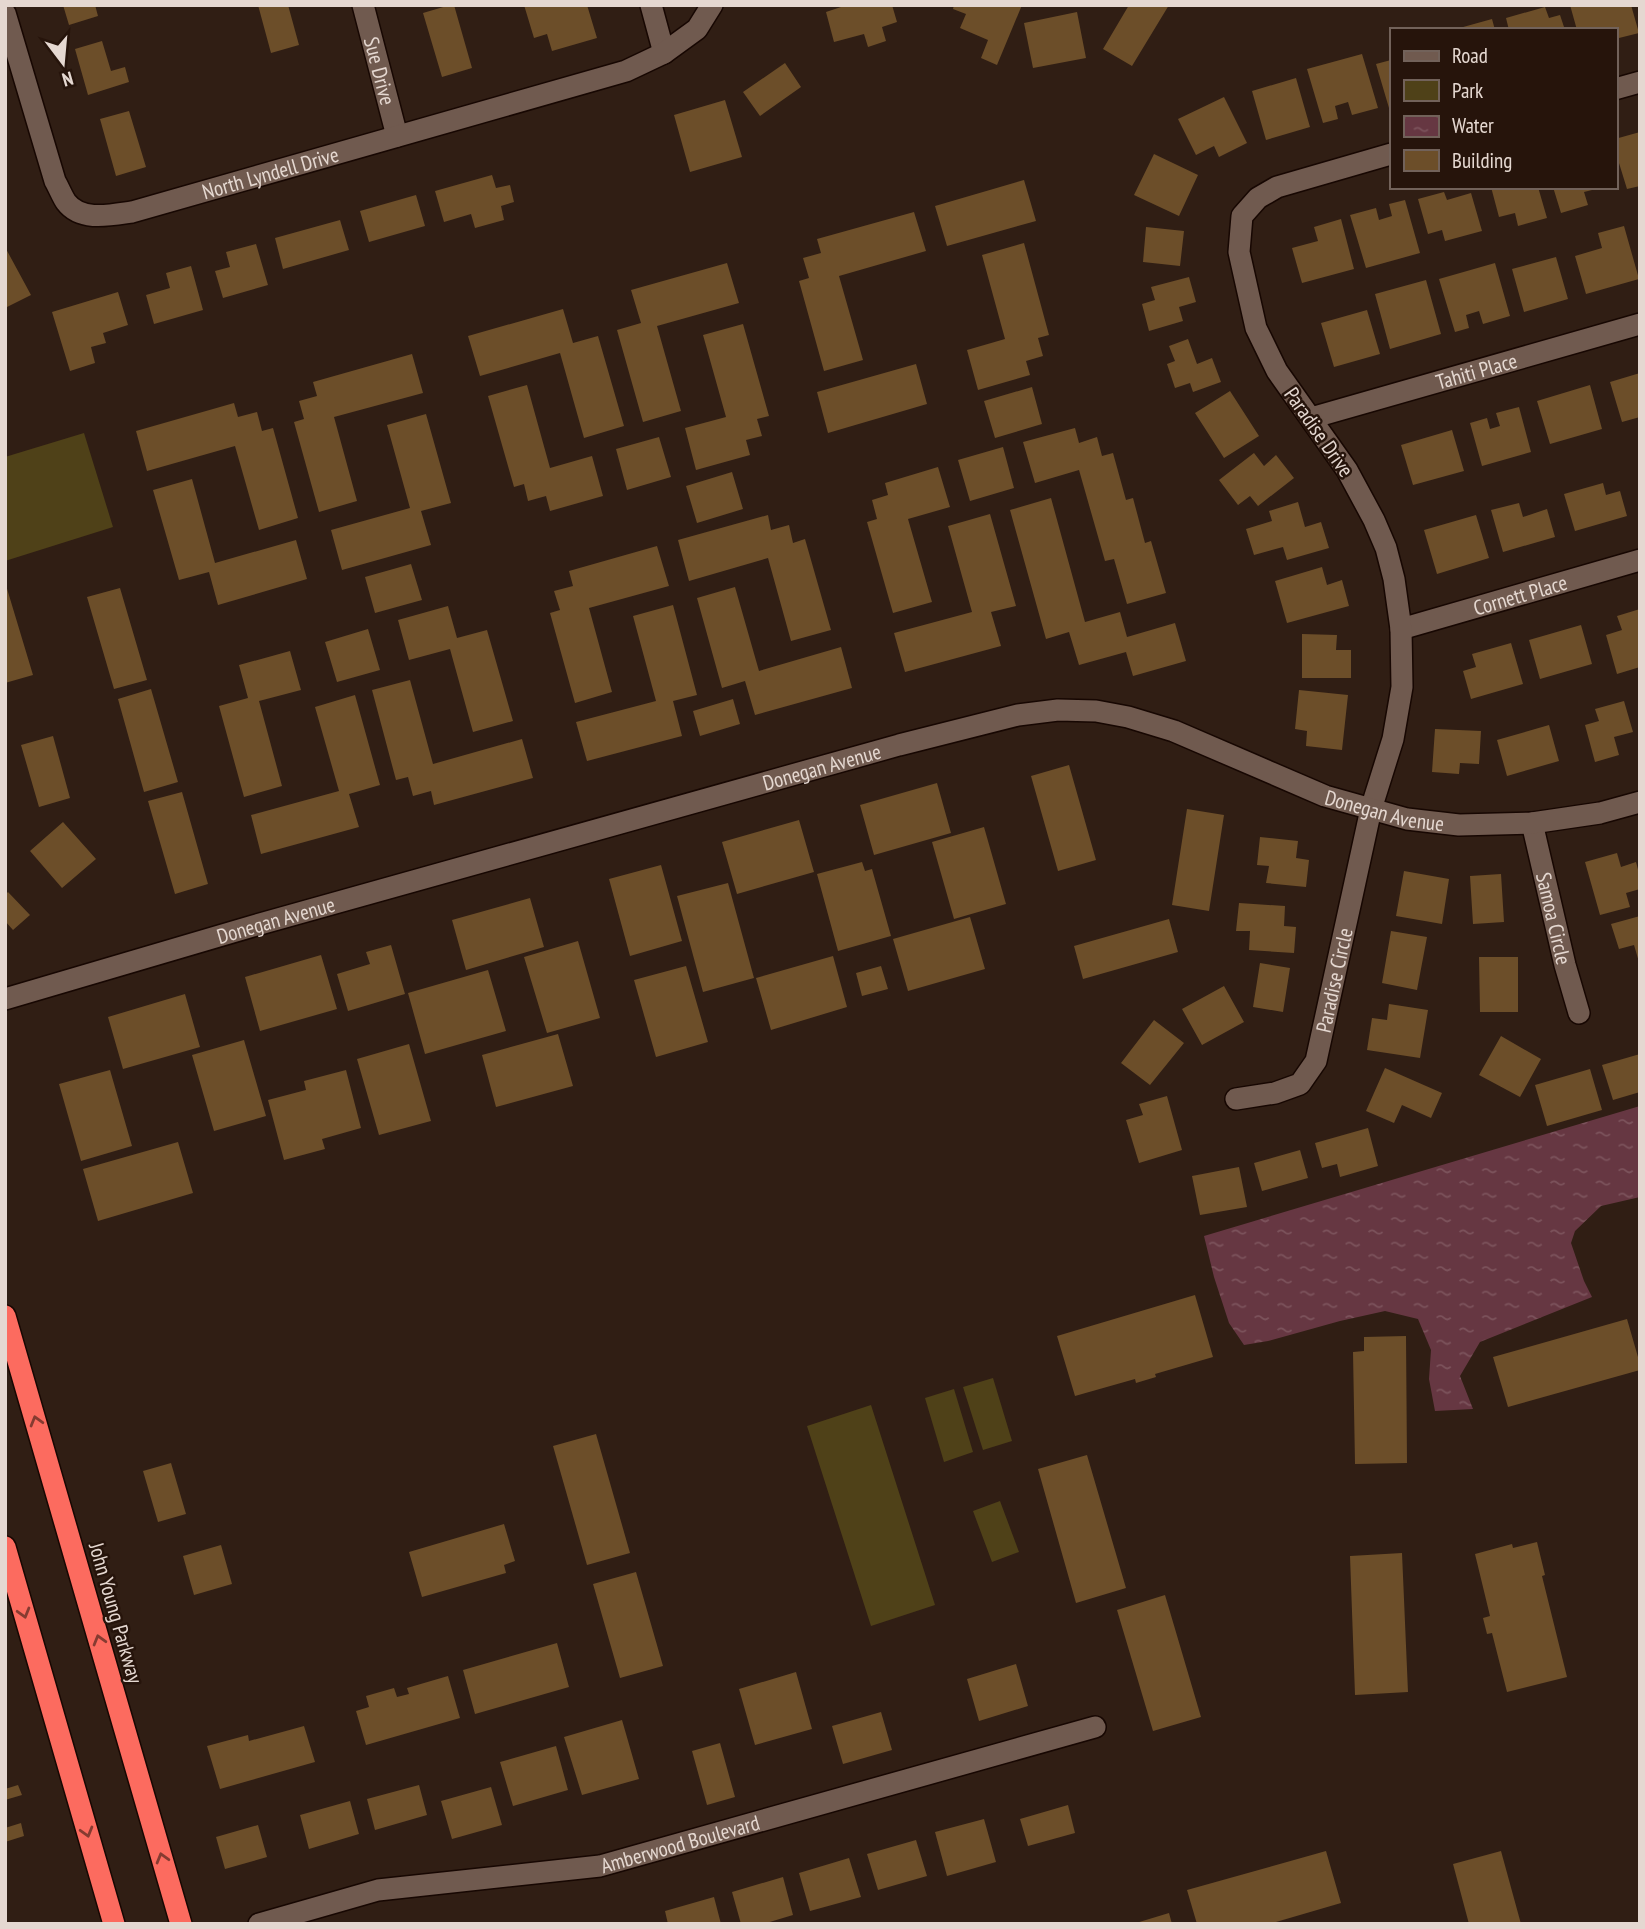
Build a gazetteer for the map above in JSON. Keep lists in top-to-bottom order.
{
  "streets": {
    "highway": ["John Young Parkway"],
    "street": [
      "Sue Drive",
      "North Lyndell Drive",
      "Tahiti Place",
      "Paradise Drive",
      "Cornett Place",
      "Donegan Avenue",
      "Samoa Circle",
      "Paradise Circle",
      "Amberwood Boulevard"
    ]
  },
  "crossings": [
    ["Sue Drive", "North Lyndell Drive"],
    ["Tahiti Place", "Paradise Drive"],
    ["Paradise Drive", "Cornett Place"],
    ["Paradise Drive", "Donegan Avenue"],
    ["Paradise Drive", "Paradise Circle"],
    ["Donegan Avenue", "Samoa Circle"],
    ["Donegan Avenue", "Paradise Circle"]
  ],
  "legend": [
    "Road",
    "Park",
    "Water",
    "Building"
  ],
  "north": "bottom"
}
